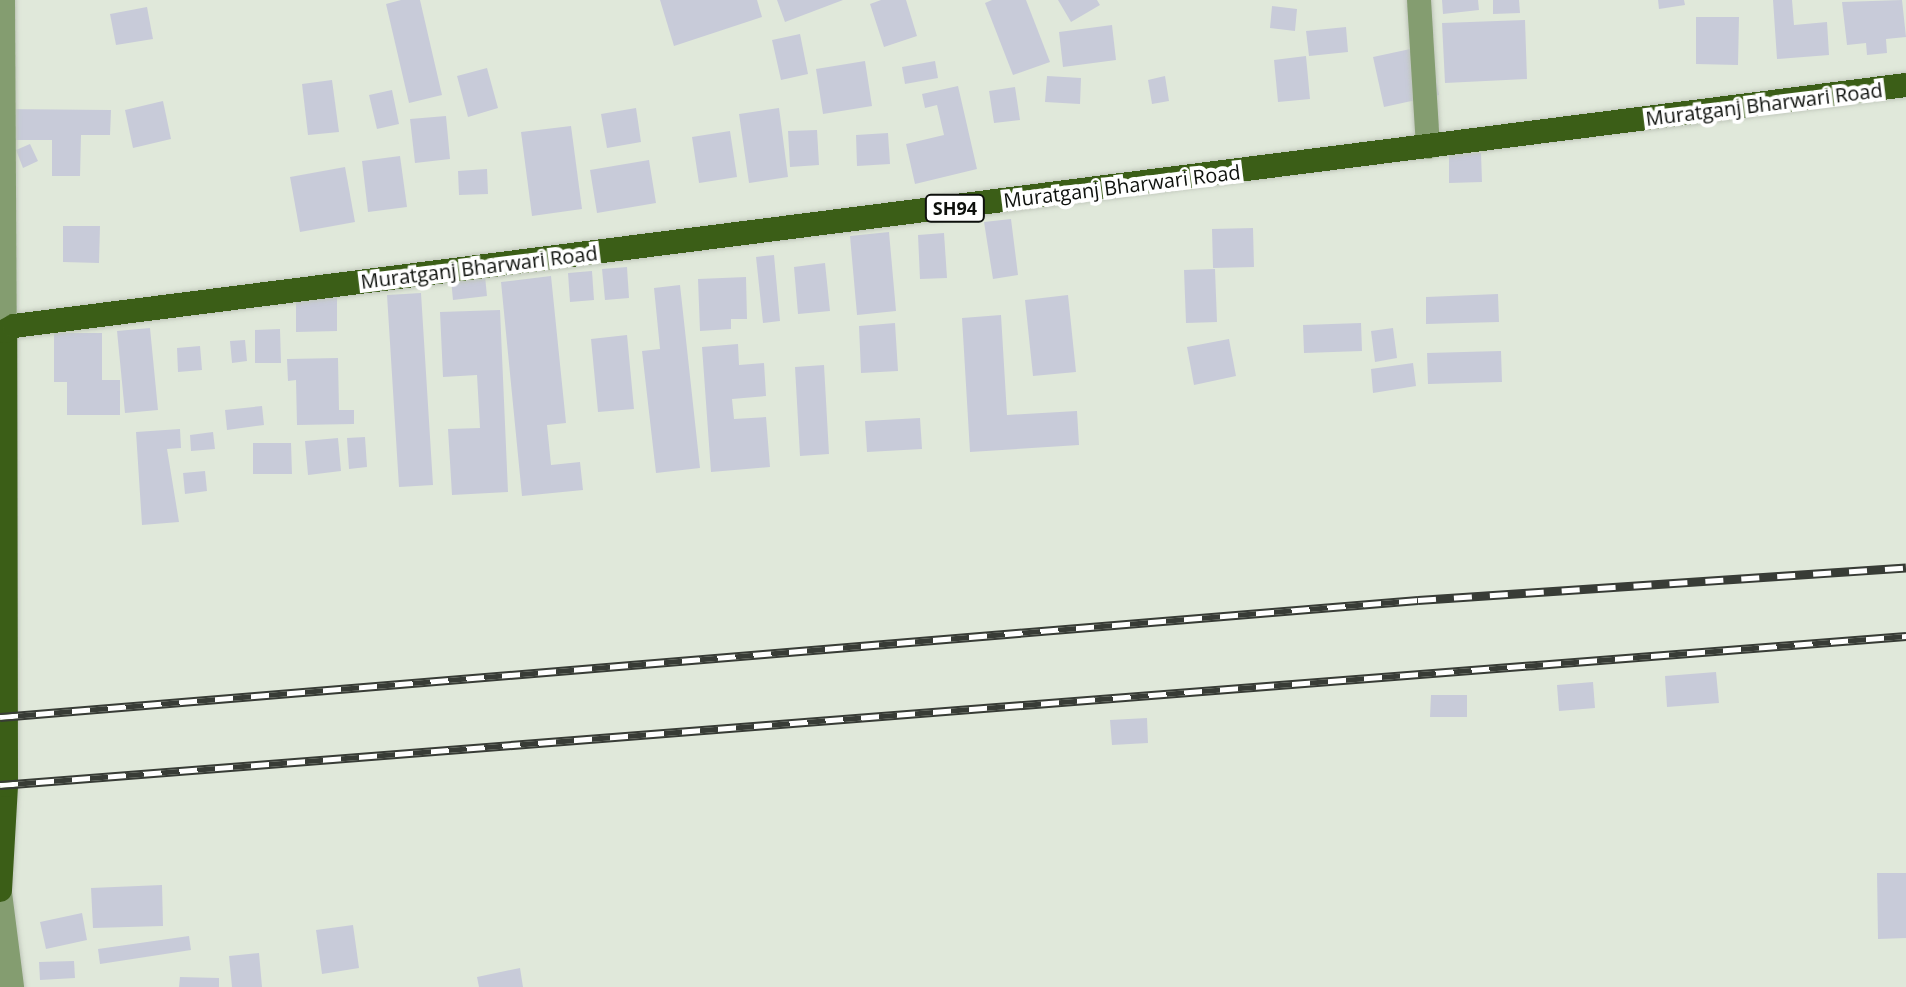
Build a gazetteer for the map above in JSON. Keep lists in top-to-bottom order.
{
  "streets": {
    "main road": ["Muratganj Bharwari Road", "SH94"]
  }
}
